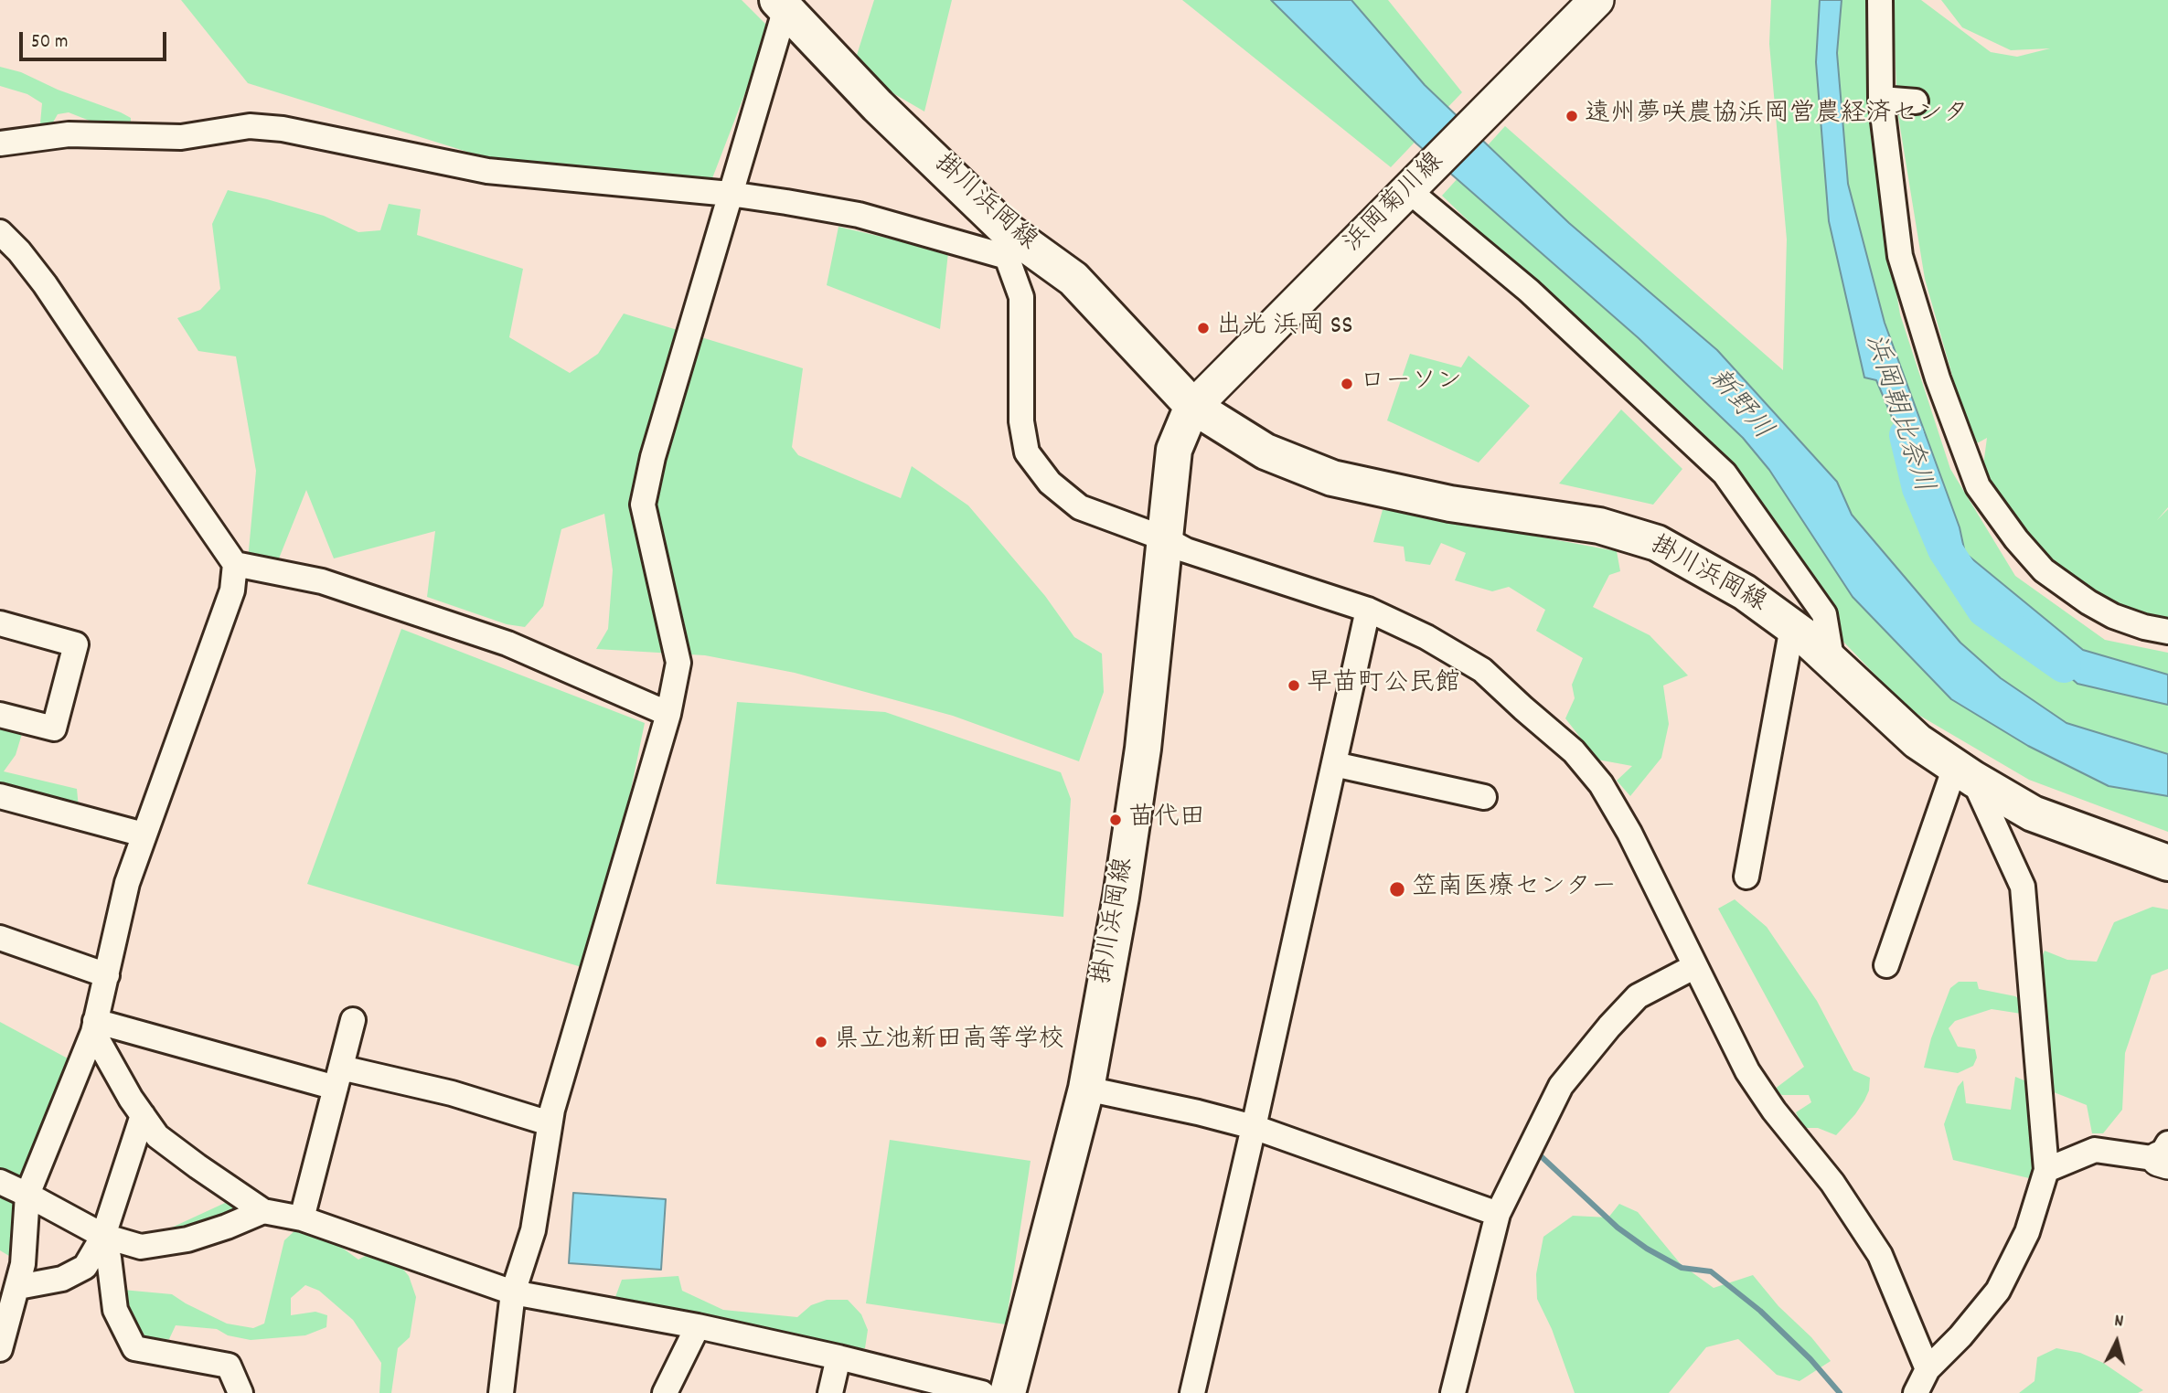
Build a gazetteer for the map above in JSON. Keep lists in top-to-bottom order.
{
  "streets": {
    "main road": ["掛川浜岡線", "浜岡菊川線"]
  },
  "crossings": [
    ["掛川浜岡線", "浜岡菊川線"]
  ],
  "water": ["新野川", "浜岡朝比奈川"],
  "places": [
    "遠州夢咲農協浜岡営農経済センタ",
    "出光 浜岡 SS",
    "ローソン",
    "早苗町公民館",
    "苗代田",
    "笠南医療センター",
    "県立池新田高等学校"
  ],
  "scale_bar": "50 m",
  "north": "top"
}
